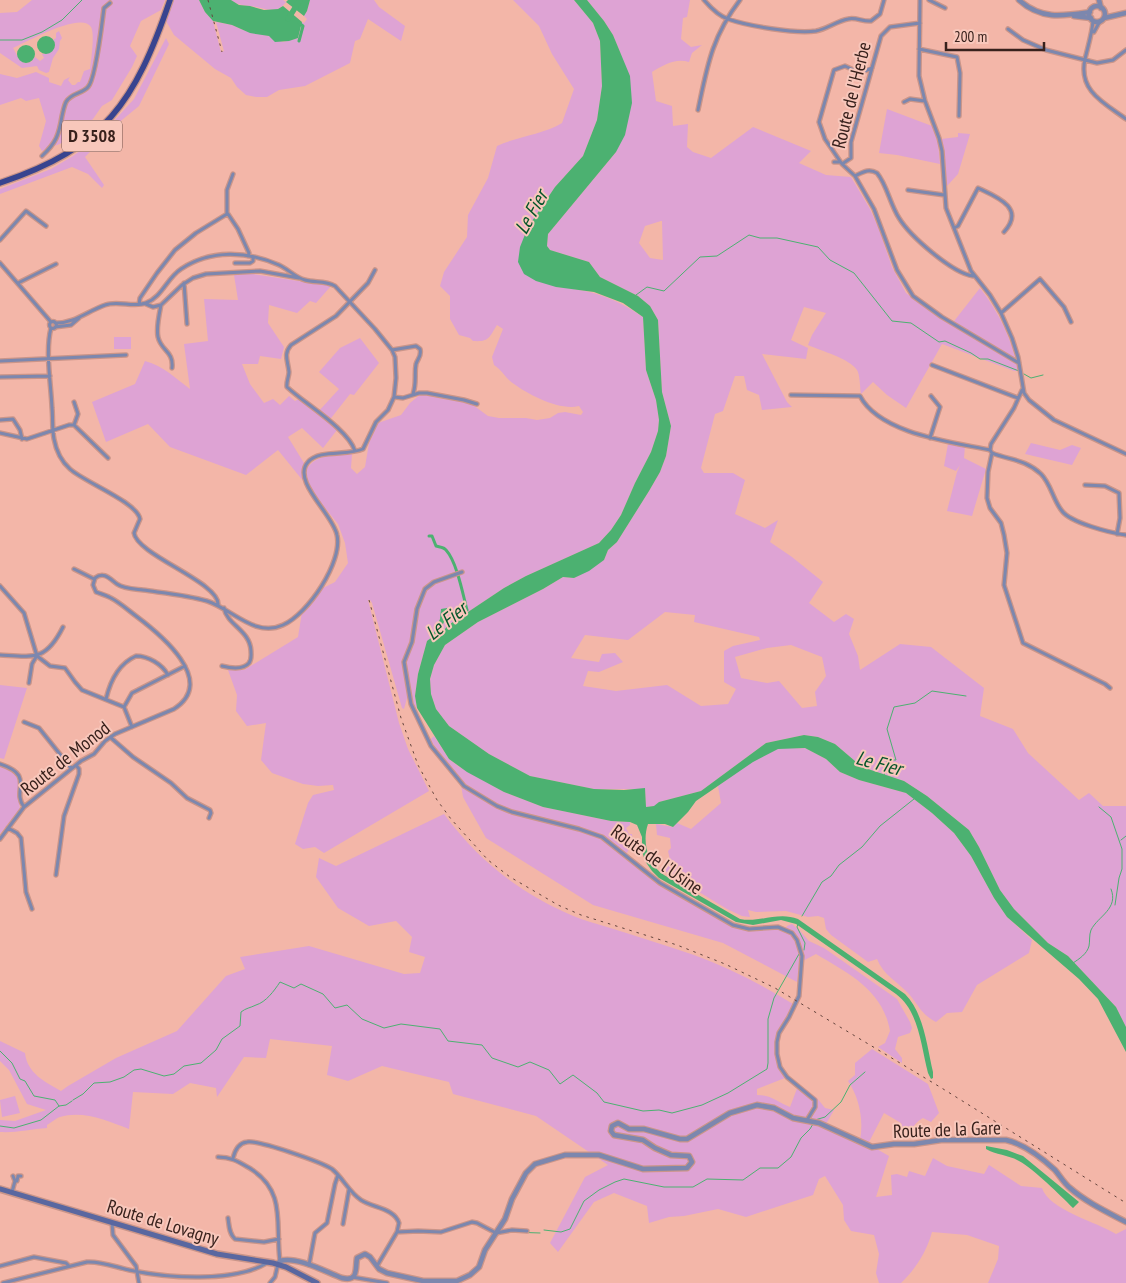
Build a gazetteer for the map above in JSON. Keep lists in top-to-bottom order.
{
  "streets": {
    "highway": ["D 3508"],
    "main road": ["Route de Lovagny"],
    "street": [
      "Route de l'Herbe",
      "Route de Monod",
      "Route de l'Usine",
      "Route de la Gare"
    ]
  },
  "crossings": [
    ["Route de l'Usine", "Route de la Gare"]
  ],
  "water": ["Le Fier"],
  "scale_bar": "200 m"
}
